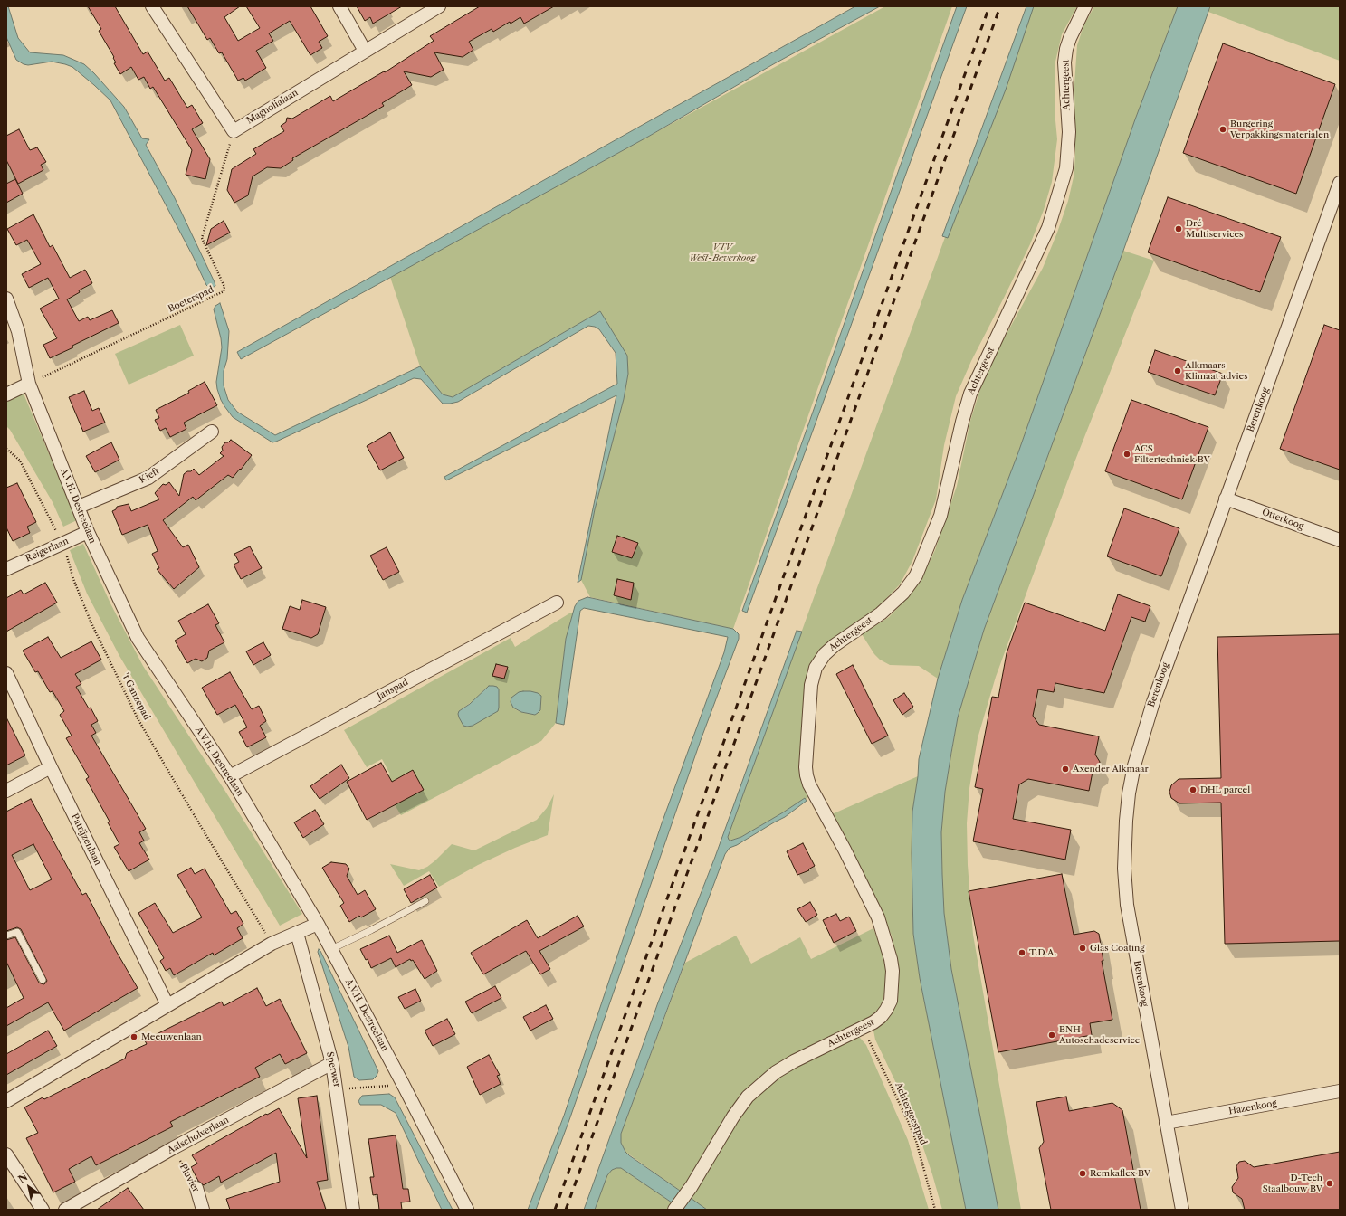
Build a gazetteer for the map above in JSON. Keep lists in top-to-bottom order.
{
  "streets": {
    "street": [
      "Achtergeest",
      "Magnolialaan",
      "Berenkoog",
      "Kieft",
      "A.V.H. Destreelaan",
      "Otterkoog",
      "Reigerlaan",
      "Janspad",
      "Patrijzenlaan",
      "Sperwer",
      "Hazenkoog",
      "Aalscholverlaan",
      "Pluvier"
    ],
    "path": ["Boeterspad", "'t Ganzepad", "Achtergeestpad"]
  },
  "crossings": [
    ["Achtergeest", "Achtergeestpad"],
    ["Magnolialaan", "Boeterspad"],
    ["Boeterspad", "A.V.H. Destreelaan"],
    ["Berenkoog", "Otterkoog"],
    ["Berenkoog", "Hazenkoog"],
    ["Kieft", "A.V.H. Destreelaan"],
    ["A.V.H. Destreelaan", "Reigerlaan"],
    ["A.V.H. Destreelaan", "Janspad"],
    ["Reigerlaan", "'t Ganzepad"],
    ["Sperwer", "Aalscholverlaan"],
    ["Aalscholverlaan", "Pluvier"]
  ],
  "parks": ["VTV West-Beverkoog"],
  "places": [
    "Burgering Verpakkingsmaterialen",
    "Dré Multiservices",
    "Alkmaars Klimaat advies",
    "ACS Filtertechniek BV",
    "Axender Alkmaar",
    "DHL parcel",
    "Glas Coating",
    "T.D.A.",
    "BNH Autoschadeservice",
    "Meeuwenlaan",
    "Remkaflex BV",
    "D-Tech Staalbouw BV"
  ],
  "north": "top left"
}
